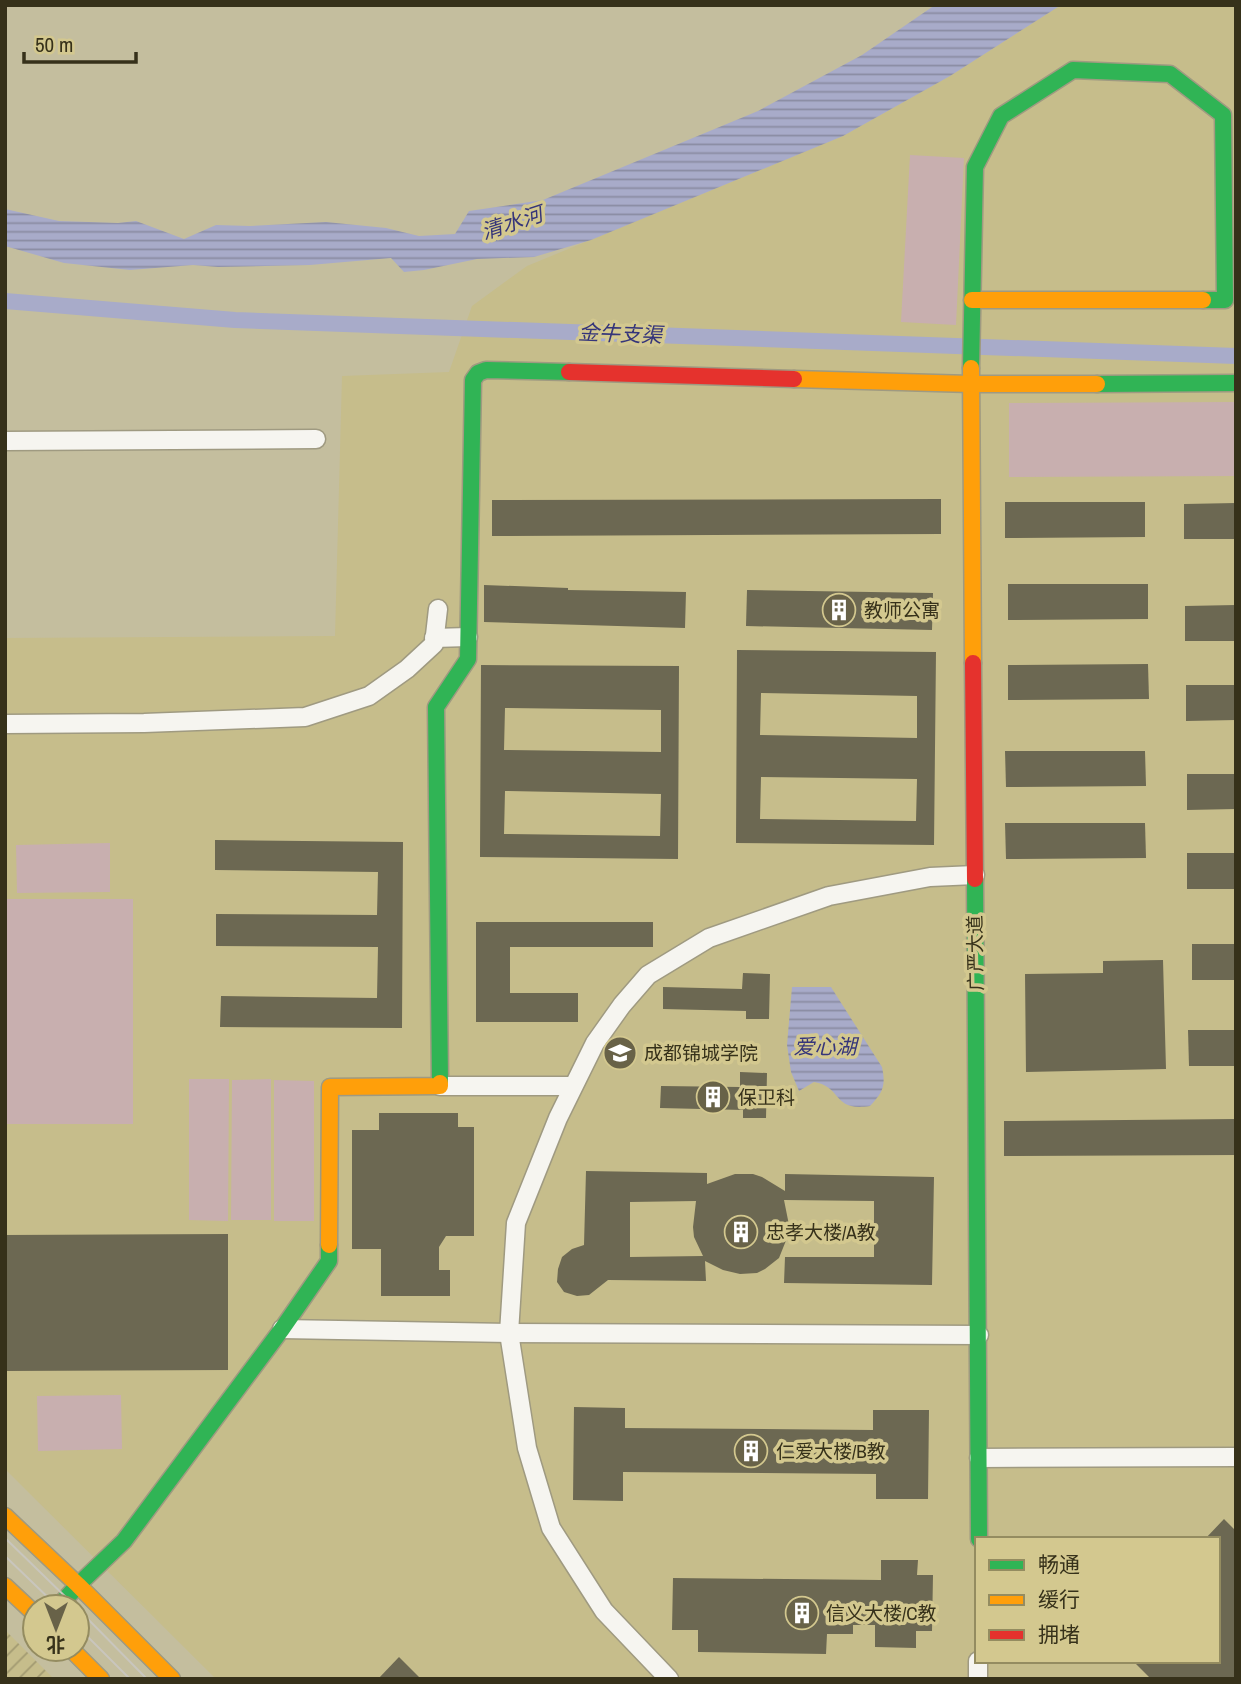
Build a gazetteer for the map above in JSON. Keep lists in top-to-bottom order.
{
  "streets": {
    "street": ["广严大道"]
  },
  "water": ["清水河", "金牛支渠", "爱心湖"],
  "places": {
    "building": [
      "教师公寓",
      "保卫科",
      "忠孝大楼/A教",
      "仁爱大楼/B教",
      "信义大楼/C教"
    ],
    "school or university": ["成都锦城学院"]
  },
  "legend": ["畅通", "缓行", "拥堵"],
  "scale_bar": "50 m",
  "north": "bottom"
}
